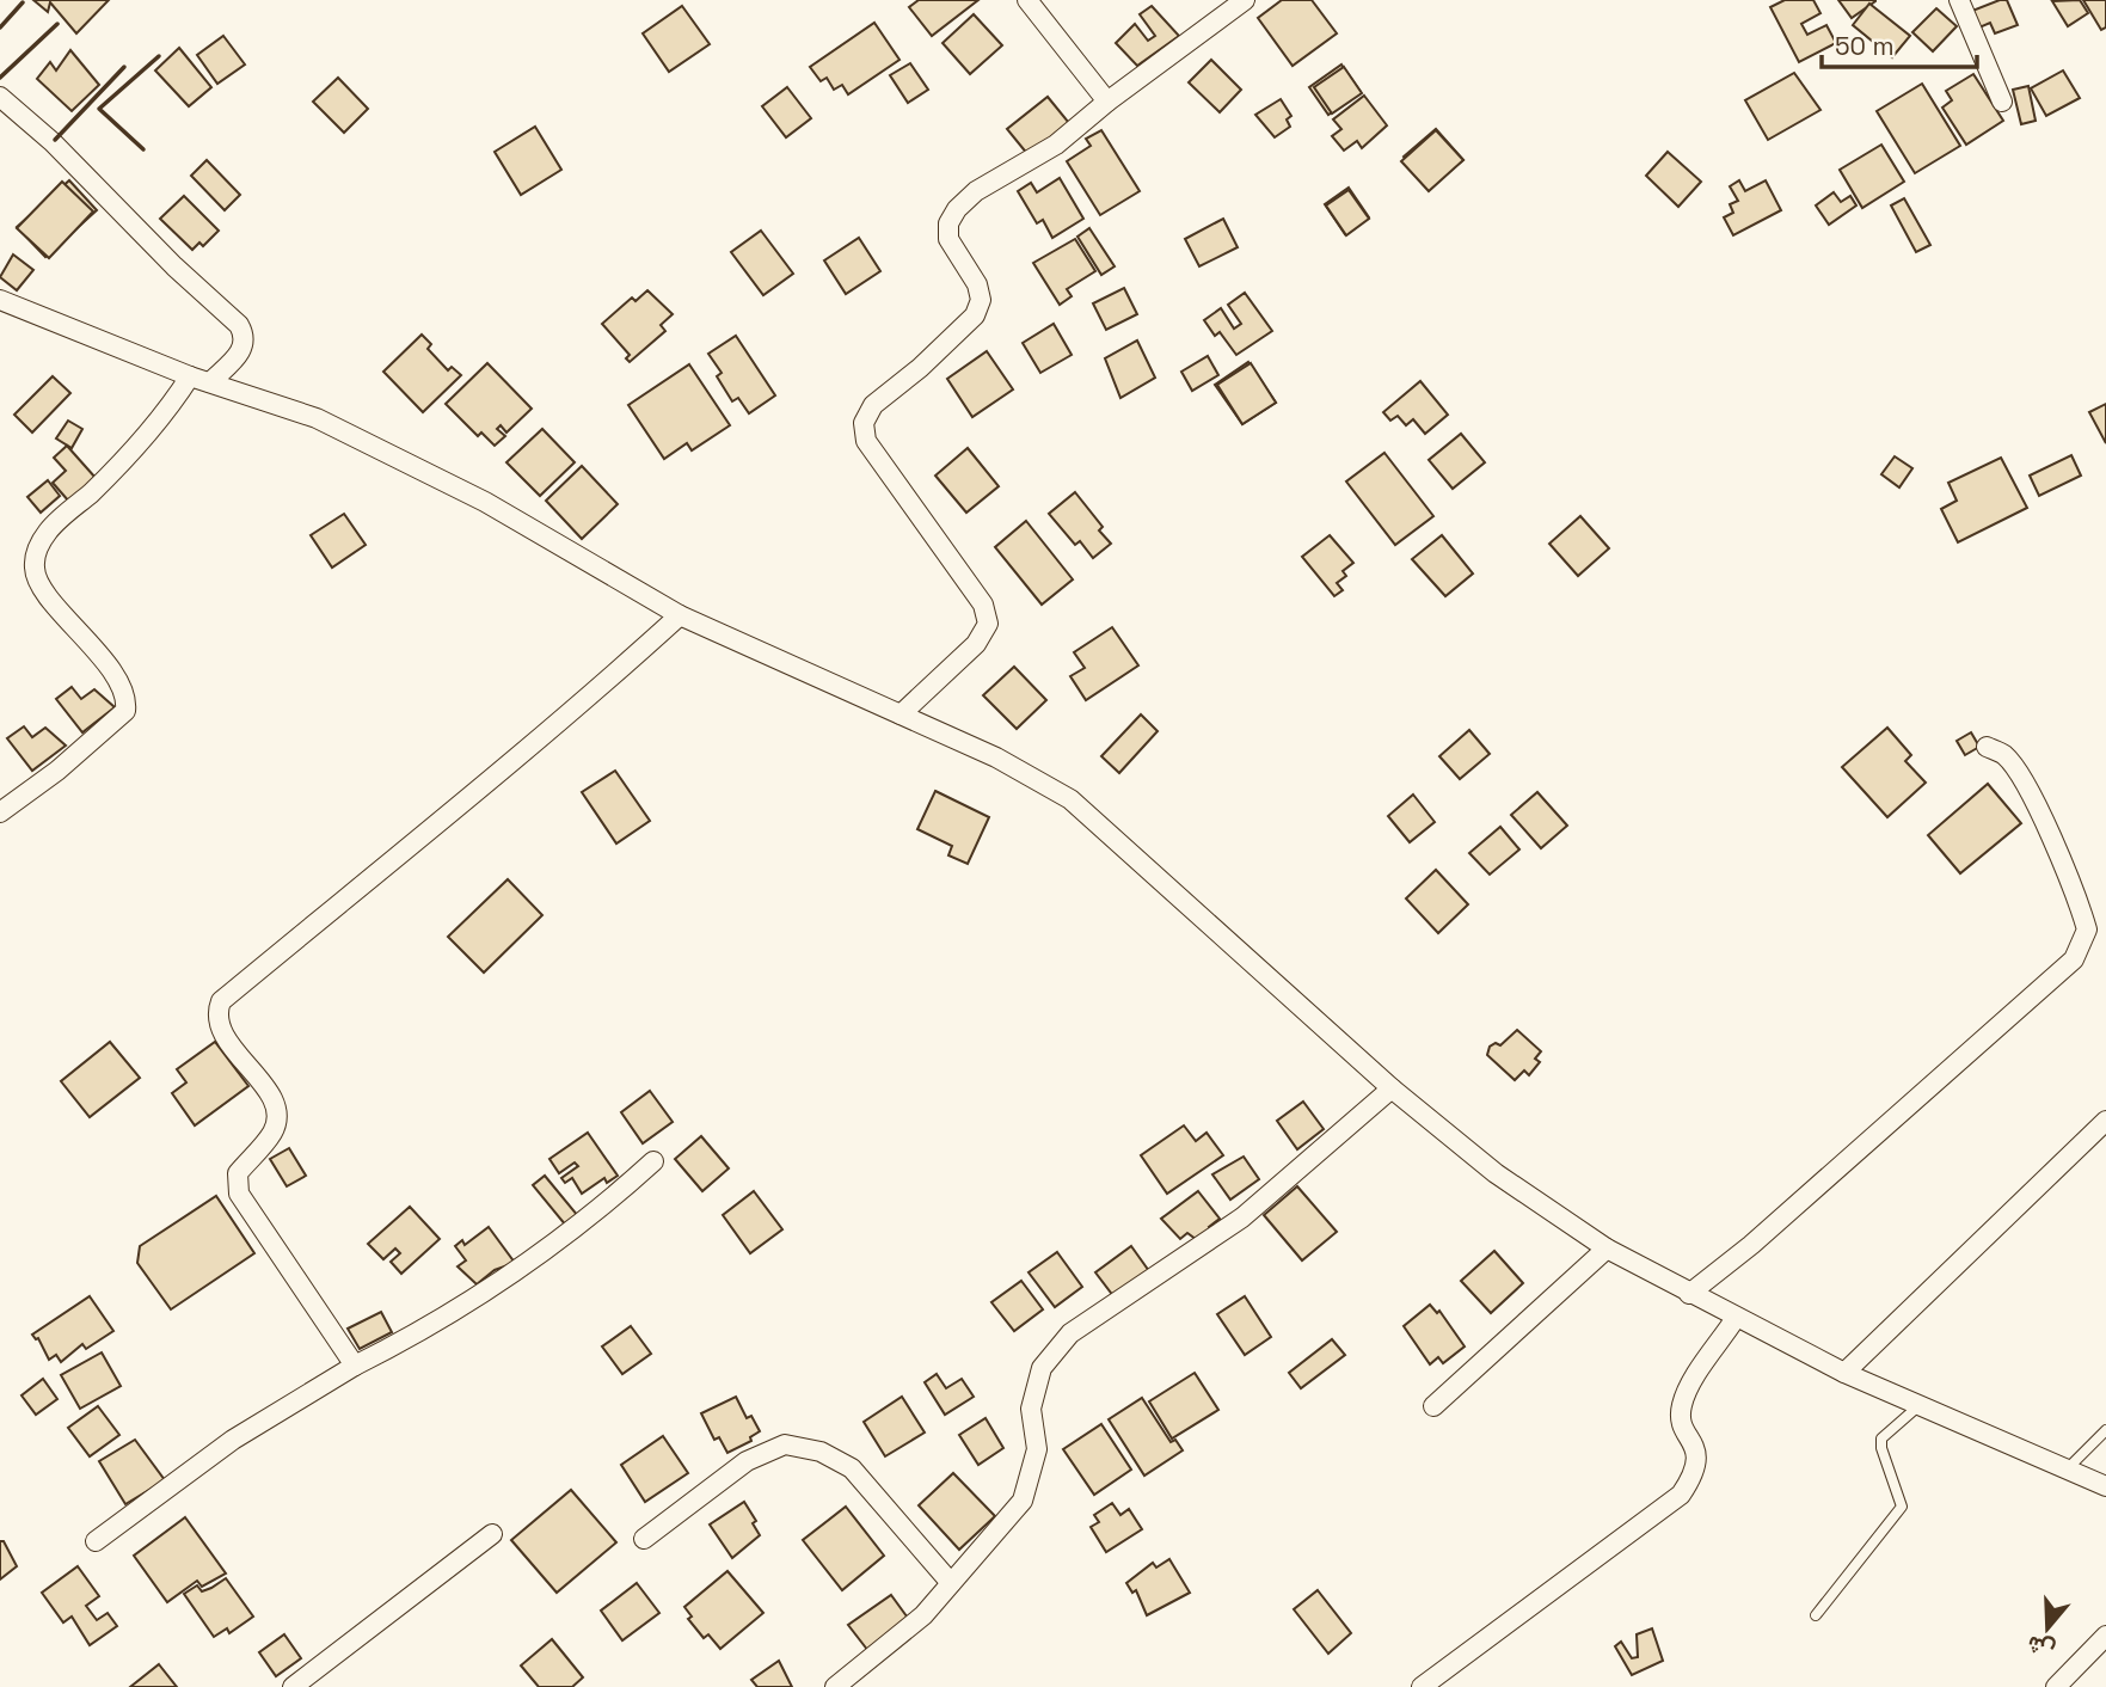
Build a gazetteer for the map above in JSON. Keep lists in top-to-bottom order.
{
  "scale_bar": "50 m",
  "north": "bottom"
}
